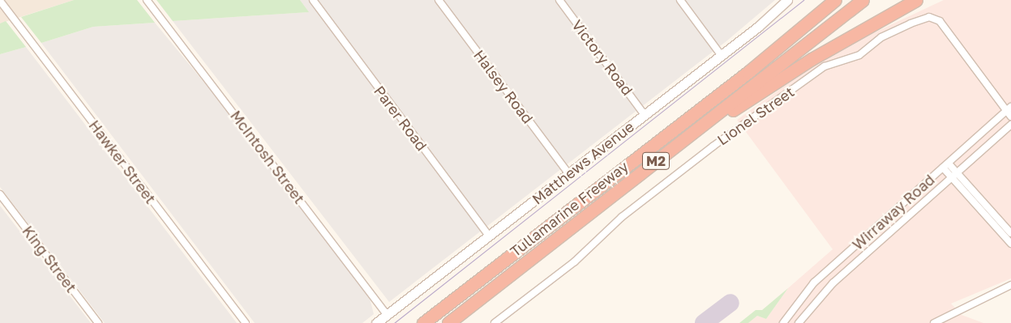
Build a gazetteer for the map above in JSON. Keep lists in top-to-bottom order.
{
  "streets": {
    "highway": ["M2", "Tullamarine Freeway"],
    "main road": ["Matthews Avenue"],
    "street": [
      "Victory Road",
      "Halsey Road",
      "Lionel Street",
      "Parer Road",
      "McIntosh Street",
      "Hawker Street",
      "Wirraway Road",
      "King Street"
    ]
  },
  "crossings": [
    ["Victory Road", "Matthews Avenue"],
    ["Halsey Road", "Matthews Avenue"],
    ["Lionel Street", "Wirraway Road"],
    ["Parer Road", "Matthews Avenue"],
    ["McIntosh Street", "Matthews Avenue"]
  ]
}
